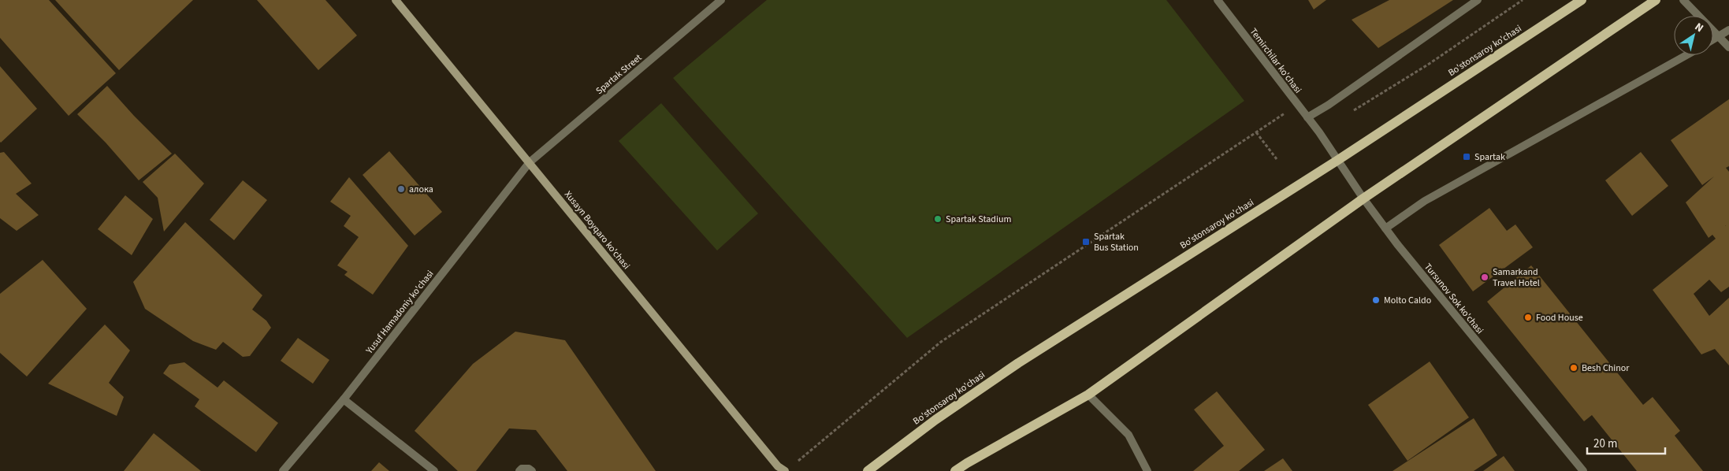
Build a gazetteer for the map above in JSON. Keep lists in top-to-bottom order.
{
  "streets": {
    "main road": ["Bo'stonsaroy ko'chasi", "Xusayn Boyqaro ko'chasi"],
    "street": [
      "Temirchilar ko'chasi",
      "Spartak Street",
      "Tursunov Sok ko'chasi",
      "Yusuf Hamadoniy ko'chasi"
    ]
  },
  "crossings": [
    ["Bo'stonsaroy ko'chasi", "Tursunov Sok ko'chasi"],
    ["Temirchilar ko'chasi", "Tursunov Sok ko'chasi"],
    ["Spartak Street", "Xusayn Boyqaro ko'chasi"],
    ["Spartak Street", "Yusuf Hamadoniy ko'chasi"],
    ["Xusayn Boyqaro ko'chasi", "Yusuf Hamadoniy ko'chasi"]
  ],
  "places": {
    "transit": ["Spartak", "Spartak Bus Station"],
    "other": [
      "алока",
      "Spartak Stadium",
      "Samarkand Travel Hotel",
      "Molto Caldo",
      "Food House",
      "Besh Chinor"
    ]
  },
  "scale_bar": "20 m",
  "north": "top right"
}
